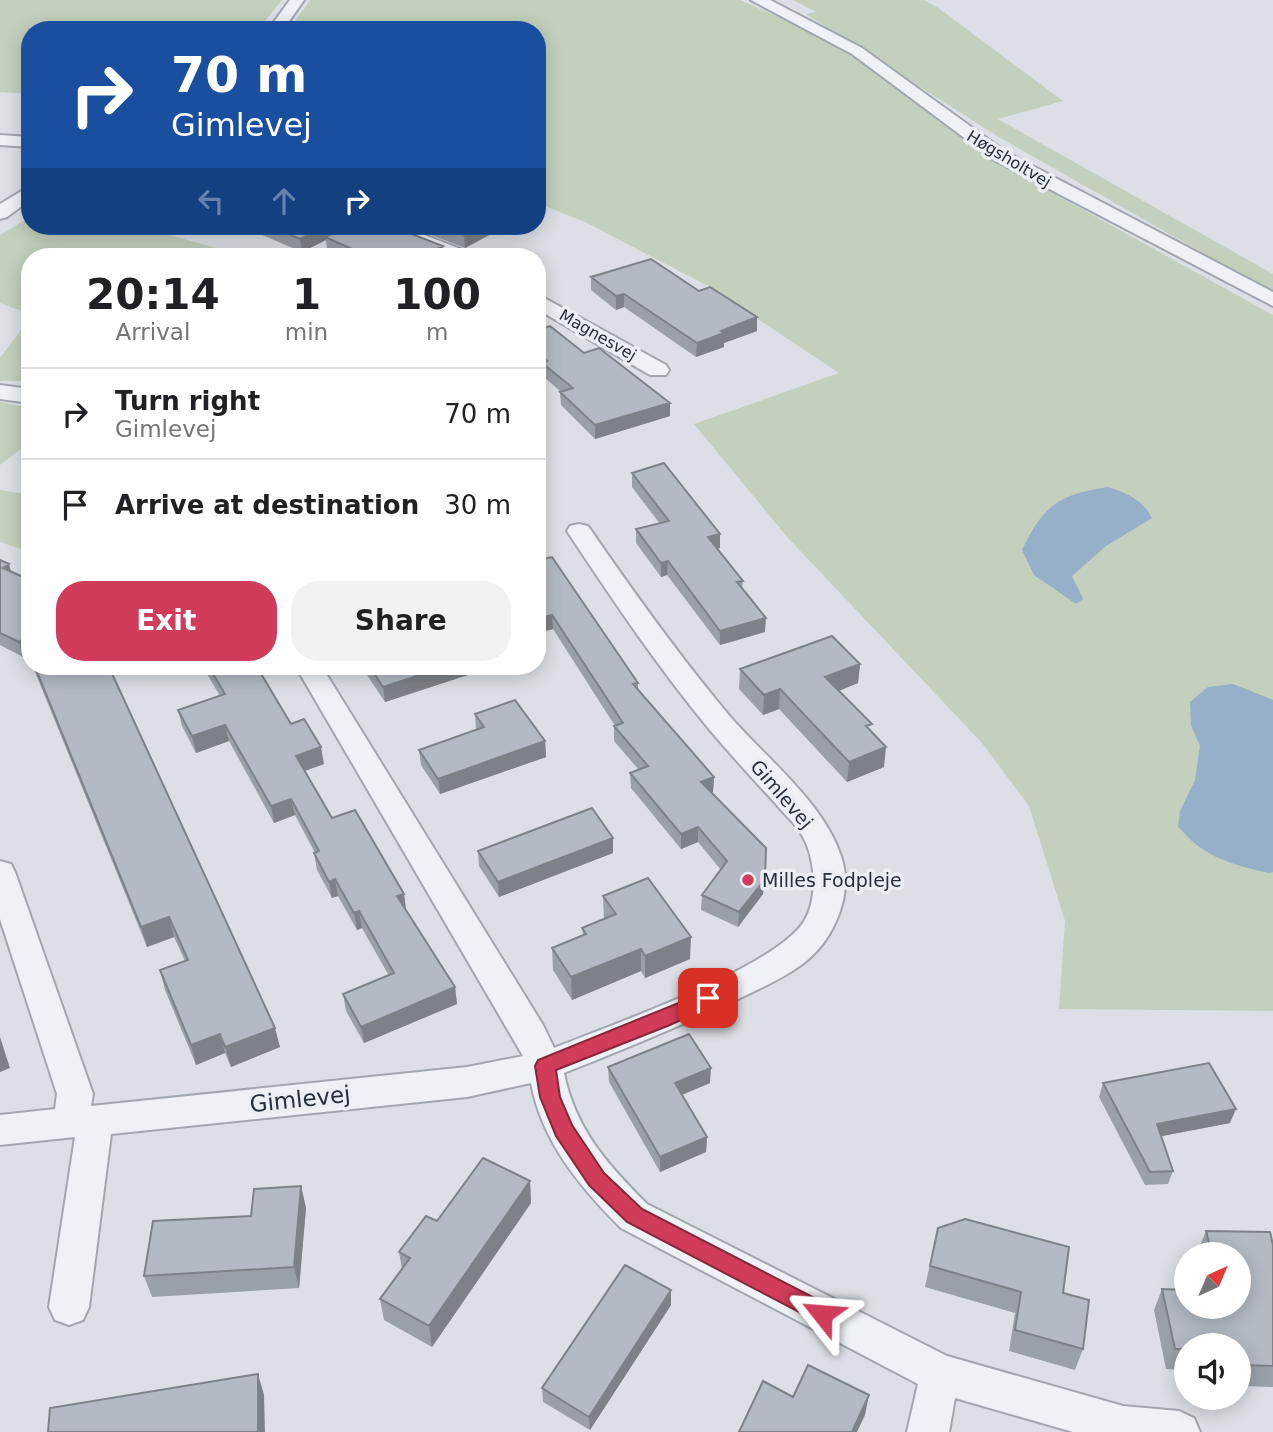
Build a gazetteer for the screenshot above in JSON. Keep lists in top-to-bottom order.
{
  "streets": {
    "street": ["Høgsholtvej", "Magnesvej", "Gimlevej"]
  },
  "places": ["Milles Fodpleje"],
  "north": "top right",
  "page": {
    "turn": ["70 m", "Gimlevej"],
    "eta": [
      "20:14",
      "Arrival",
      "1",
      "min",
      "100",
      "m"
    ],
    "list": [
      {
        "name": "Turn right",
        "note": "Gimlevej",
        "value": "70 m"
      },
      {
        "name": "Arrive at destination",
        "value": "30 m"
      }
    ],
    "buttons": ["Exit", "Share"]
  }
}
